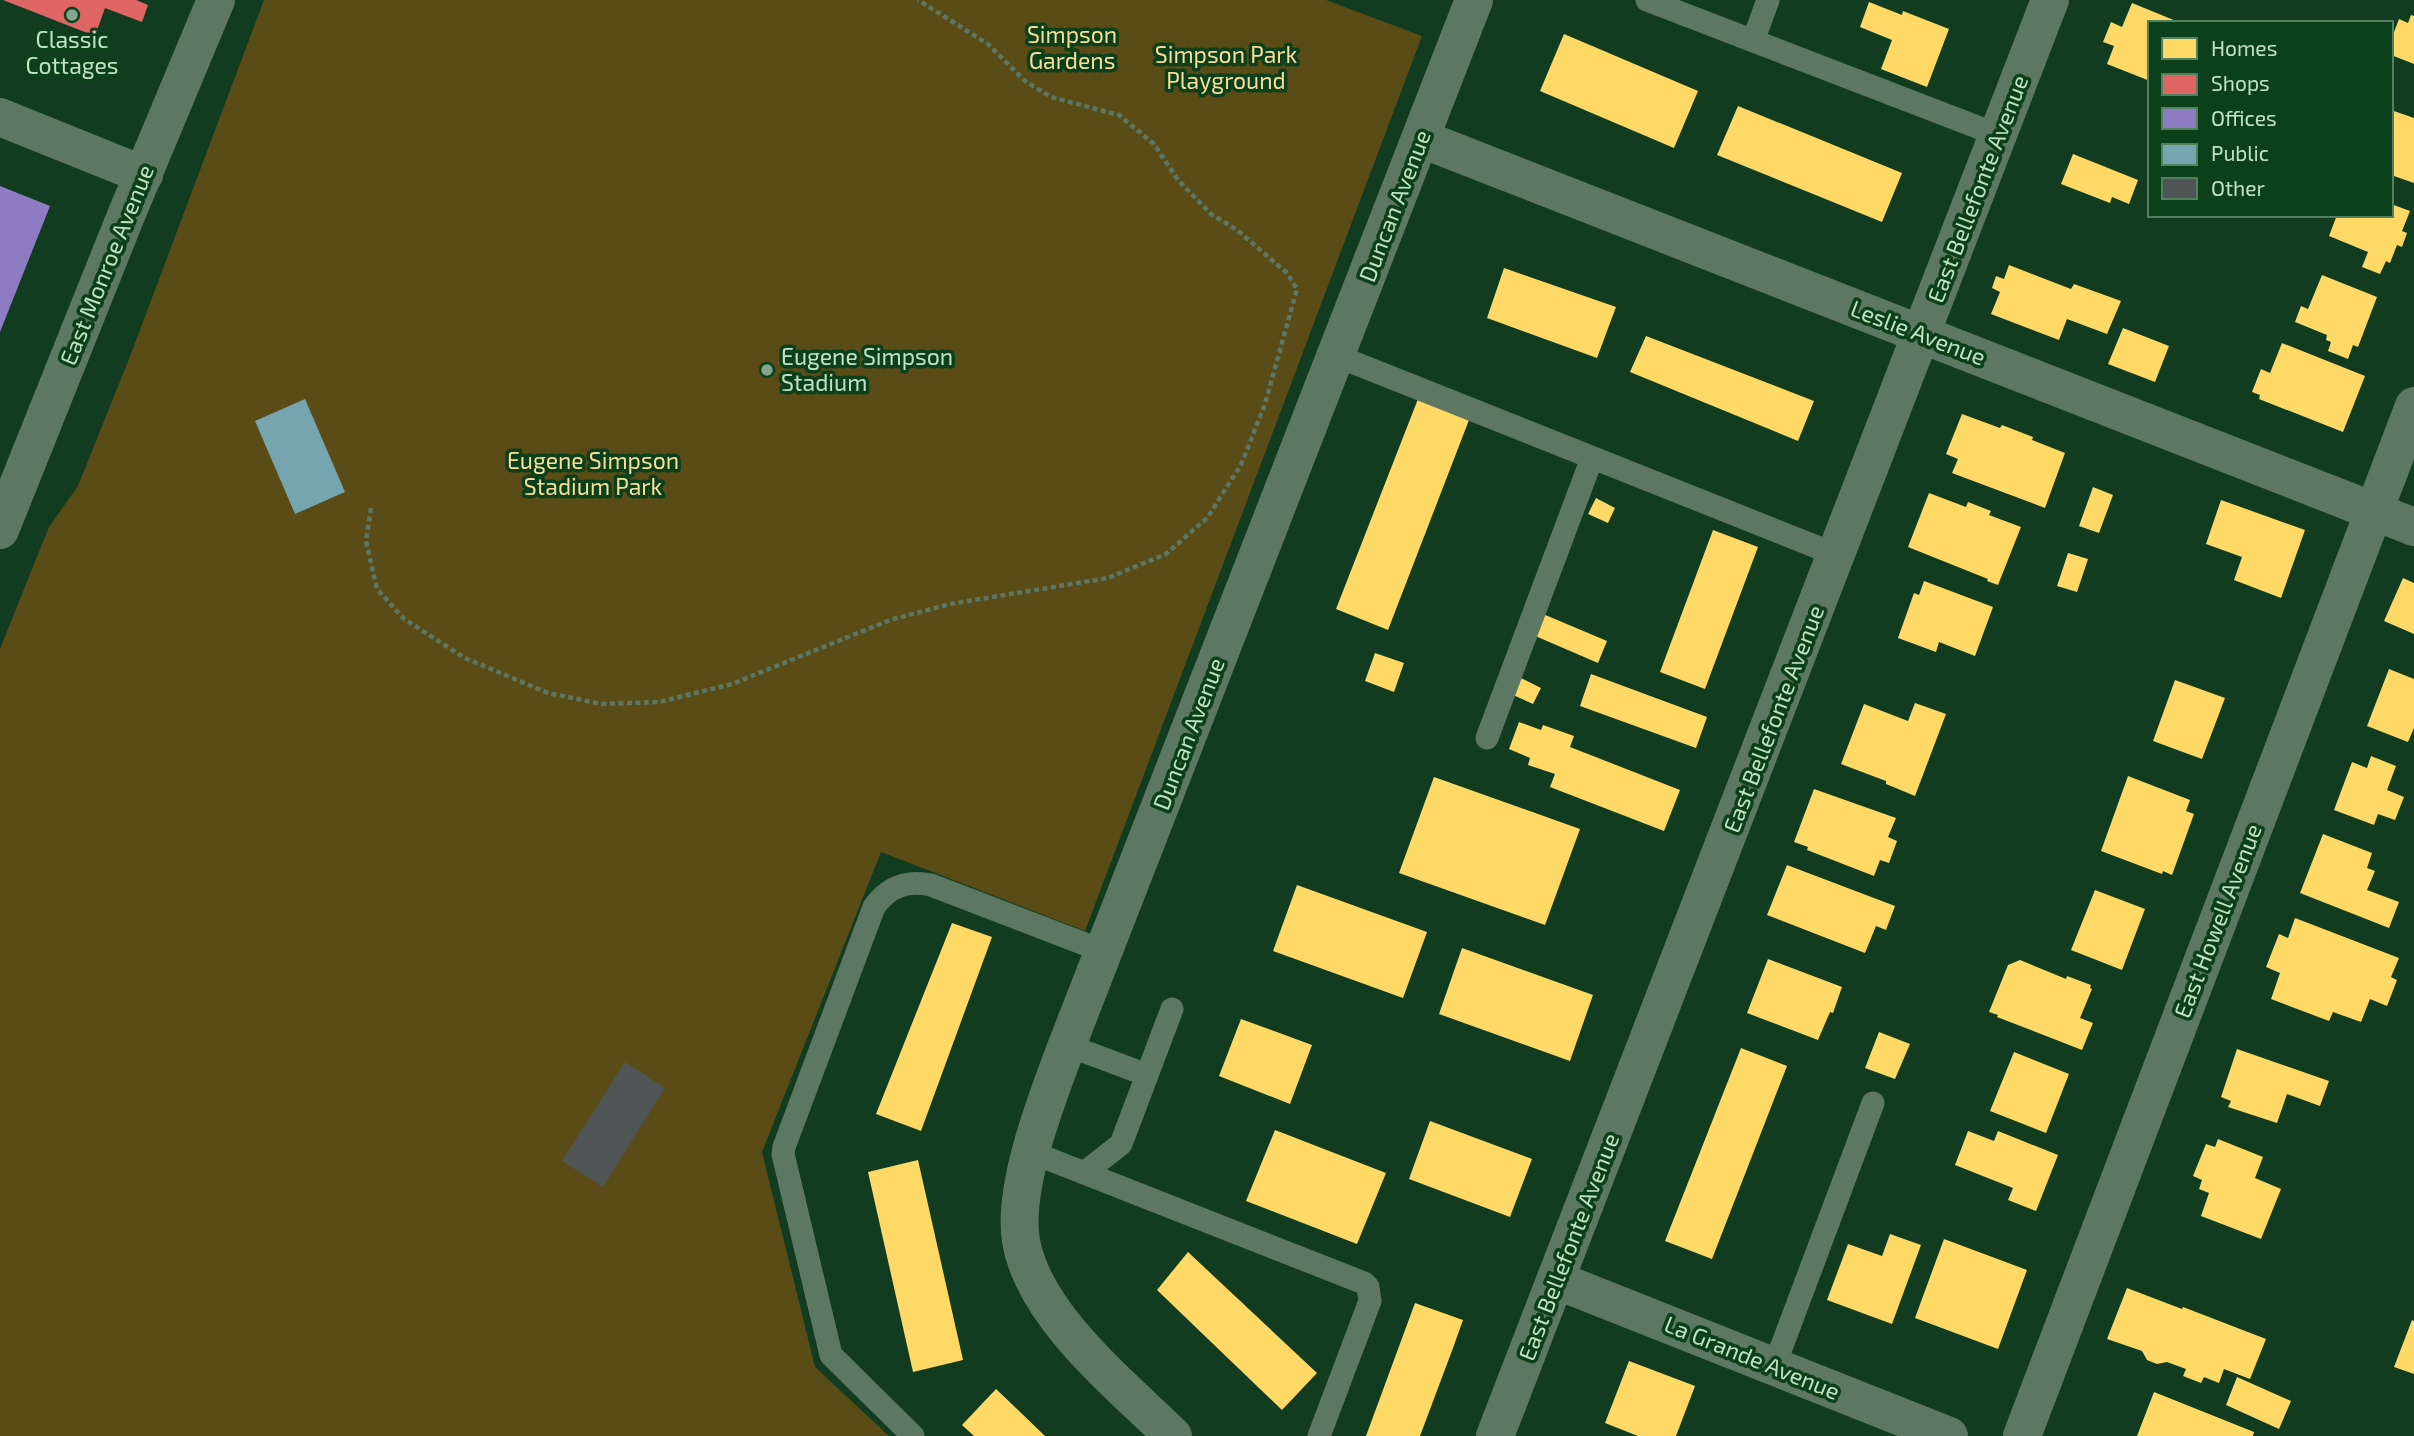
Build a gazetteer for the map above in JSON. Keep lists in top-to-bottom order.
{
  "streets": {
    "street": [
      "East Bellefonte Avenue",
      "Duncan Avenue",
      "East Monroe Avenue",
      "Leslie Avenue",
      "East Howell Avenue",
      "La Grande Avenue"
    ]
  },
  "crossings": [
    ["East Bellefonte Avenue", "Leslie Avenue"],
    ["East Bellefonte Avenue", "La Grande Avenue"],
    ["Duncan Avenue", "Leslie Avenue"],
    ["Leslie Avenue", "East Howell Avenue"]
  ],
  "parks": ["Simpson Gardens", "Simpson Park Playground", "Eugene Simpson Stadium Park"],
  "places": ["Classic Cottages", "Eugene Simpson Stadium"],
  "legend": [
    "Homes",
    "Shops",
    "Offices",
    "Public",
    "Other"
  ]
}
